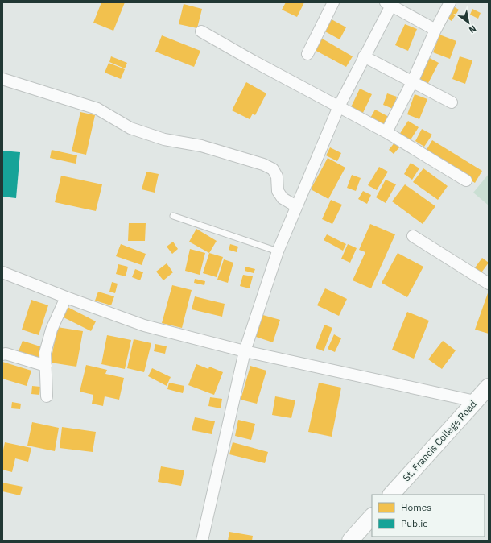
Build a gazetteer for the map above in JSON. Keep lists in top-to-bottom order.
{
  "streets": {
    "main road": ["St. Francis College Road"]
  },
  "legend": ["Homes", "Public"],
  "north": "bottom right"
}
